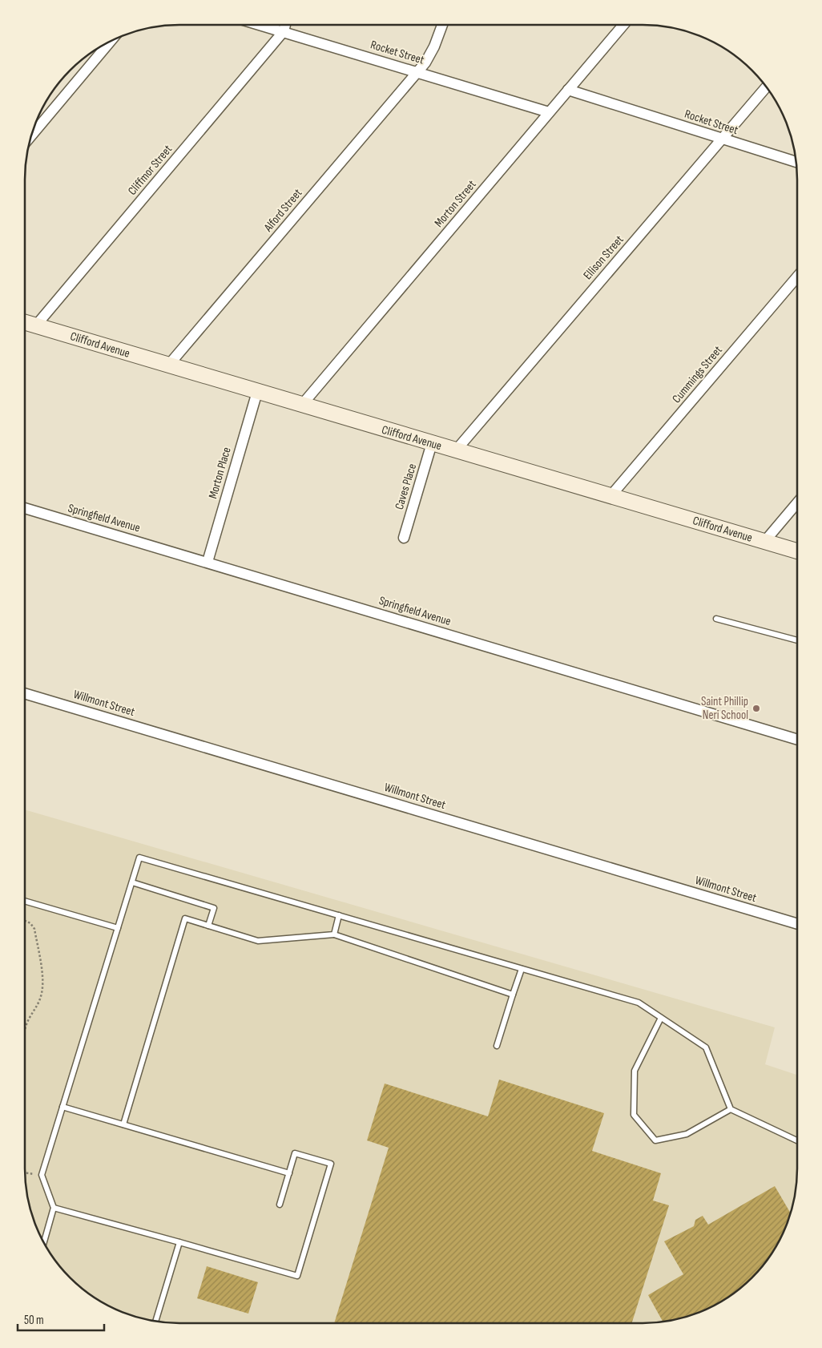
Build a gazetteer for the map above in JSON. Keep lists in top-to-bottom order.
{
  "streets": {
    "main road": ["Clifford Avenue"],
    "street": [
      "Rocket Street",
      "Cliffmor Street",
      "Morton Street",
      "Alford Street",
      "Ellison Street",
      "Cummings Street",
      "Morton Place",
      "Caves Place",
      "Springfield Avenue",
      "Willmont Street"
    ]
  },
  "crossings": [
    ["Rocket Street", "Cliffmor Street"],
    ["Rocket Street", "Morton Street"],
    ["Rocket Street", "Alford Street"],
    ["Rocket Street", "Ellison Street"],
    ["Cliffmor Street", "Clifford Avenue"],
    ["Morton Street", "Clifford Avenue"],
    ["Alford Street", "Clifford Avenue"],
    ["Ellison Street", "Clifford Avenue"],
    ["Clifford Avenue", "Cummings Street"],
    ["Clifford Avenue", "Morton Place"],
    ["Clifford Avenue", "Caves Place"],
    ["Morton Place", "Springfield Avenue"]
  ],
  "places": ["Saint Phillip Neri School"],
  "scale_bar": "50 m"
}
